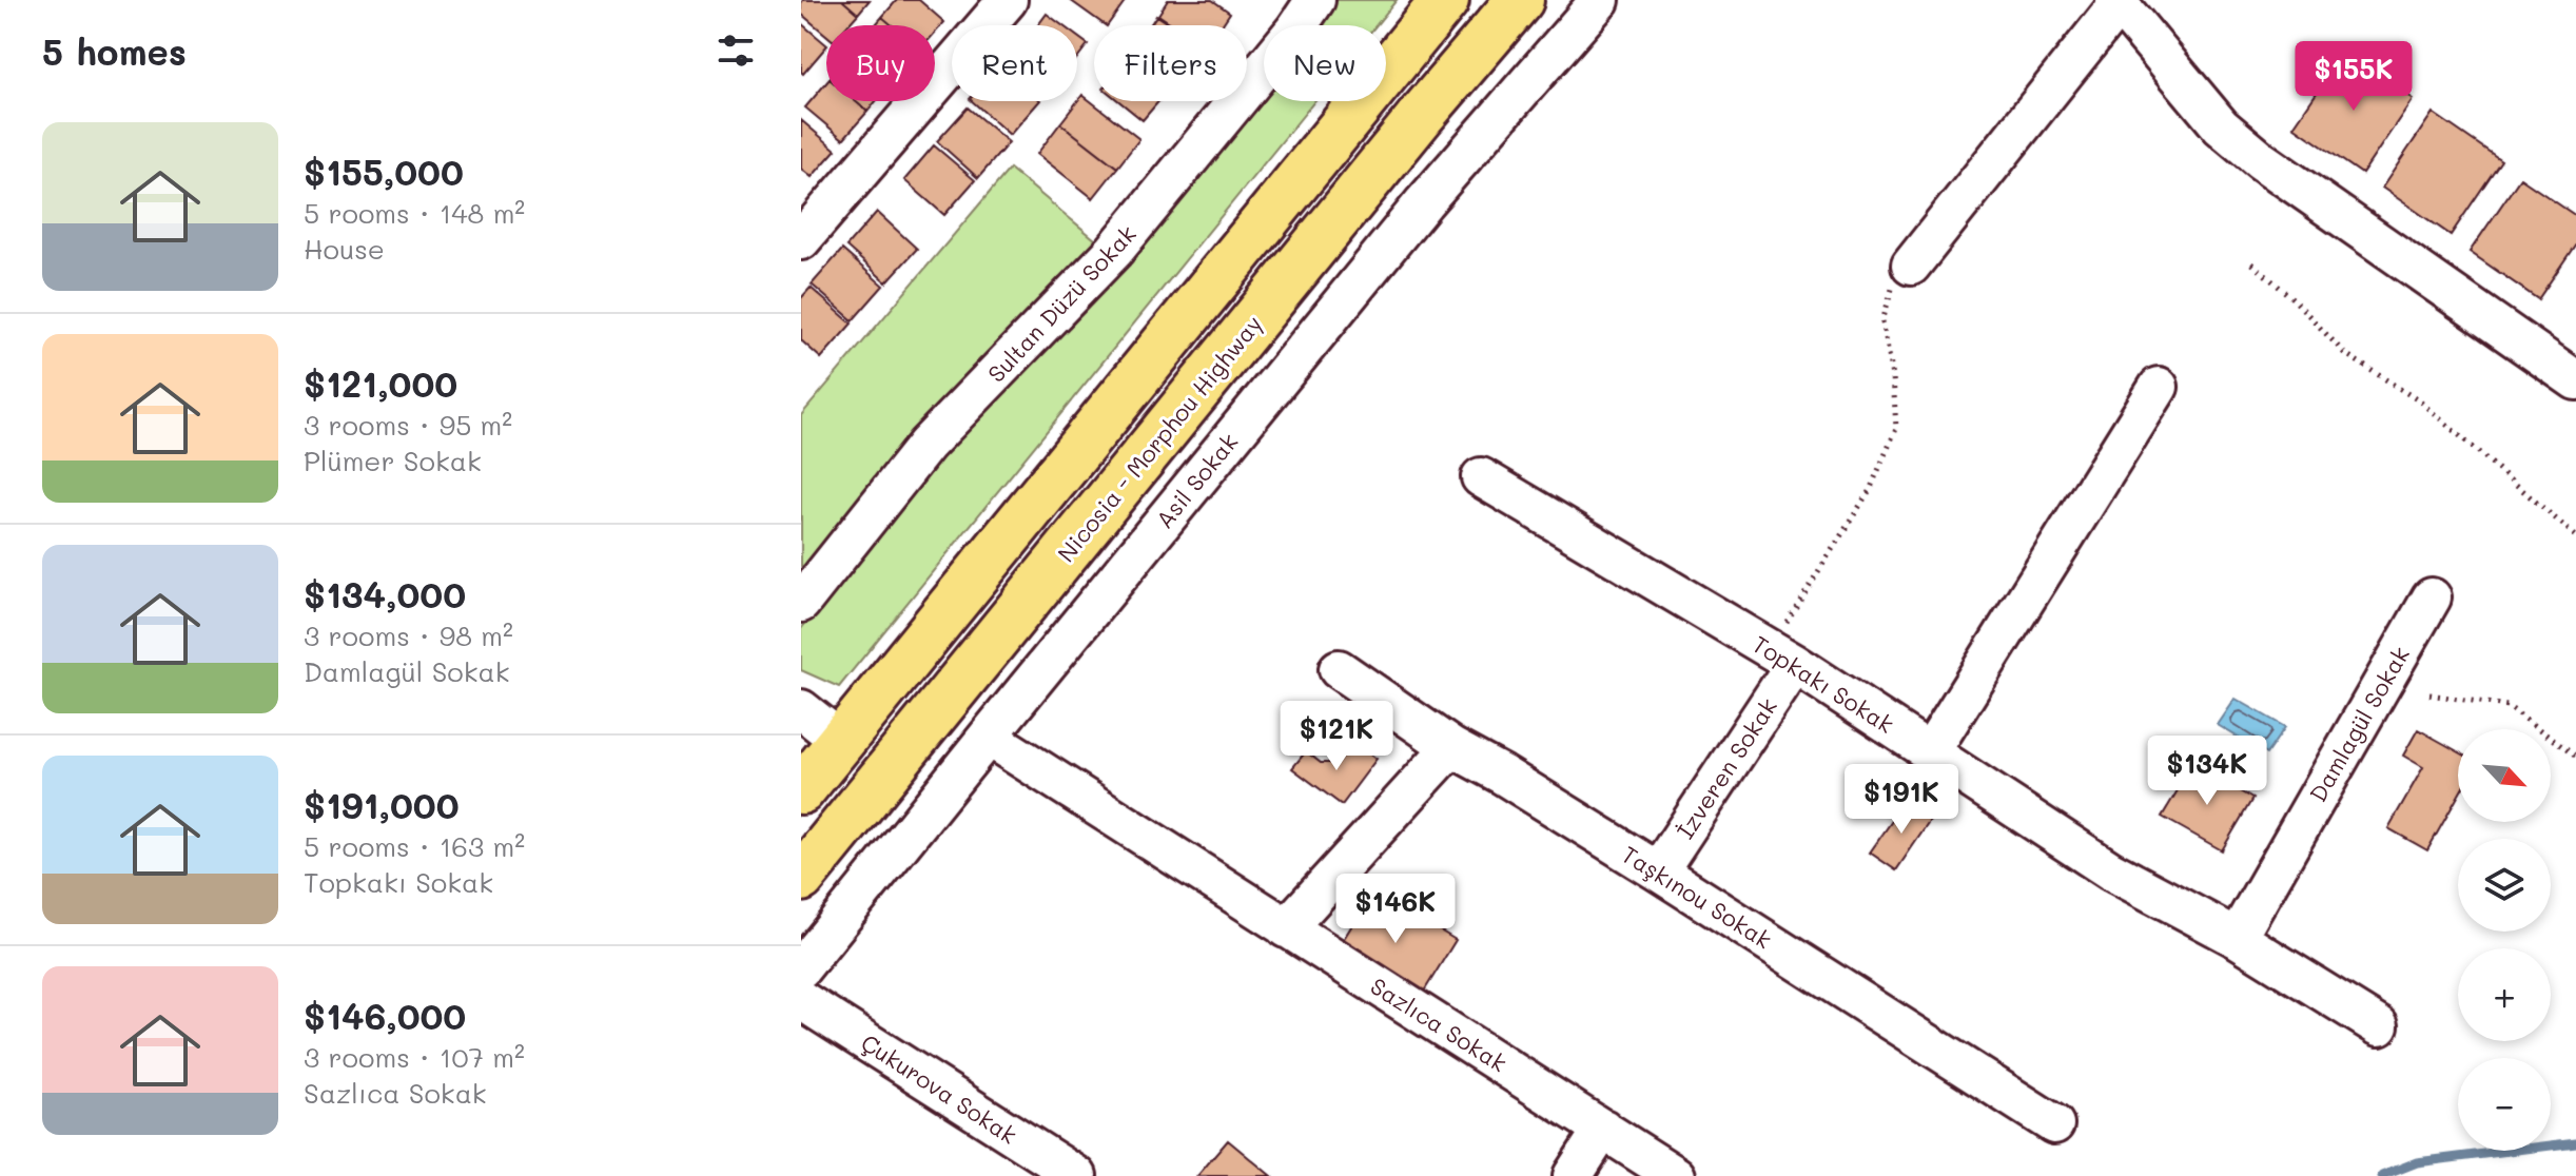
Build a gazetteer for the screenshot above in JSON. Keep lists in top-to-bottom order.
{
  "streets": {
    "highway": ["Nicosia - Morphou Highway"],
    "street": [
      "Sultan Düzü Sokak",
      "Asil Sokak",
      "Topkakı Sokak",
      "Damlagül Sokak",
      "İzveren Sokak",
      "Taşkınou Sokak",
      "Sazlıca Sokak",
      "Çukurova Sokak"
    ]
  },
  "crossings": [
    ["Asil Sokak", "Sazlıca Sokak"],
    ["Topkakı Sokak", "Damlagül Sokak"],
    ["Topkakı Sokak", "İzveren Sokak"],
    ["İzveren Sokak", "Taşkınou Sokak"]
  ],
  "north": "bottom right",
  "page": {
    "heading": "5 homes",
    "chip": [
      "Buy",
      "Rent",
      "Filters",
      "New"
    ],
    "price": [
      "$155K",
      "$121K",
      "$134K",
      "$191K",
      "$146K"
    ],
    "list": [
      {
        "name": "$155,000",
        "note": "5 rooms · 148 m² · House"
      },
      {
        "name": "$121,000",
        "note": "3 rooms · 95 m² · Plümer Sokak"
      },
      {
        "name": "$134,000",
        "note": "3 rooms · 98 m² · Damlagül Sokak"
      },
      {
        "name": "$191,000",
        "note": "5 rooms · 163 m² · Topkakı Sokak"
      },
      {
        "name": "$146,000",
        "note": "3 rooms · 107 m² · Sazlıca Sokak"
      }
    ],
    "map_buttons": ["+", "−"]
  }
}
